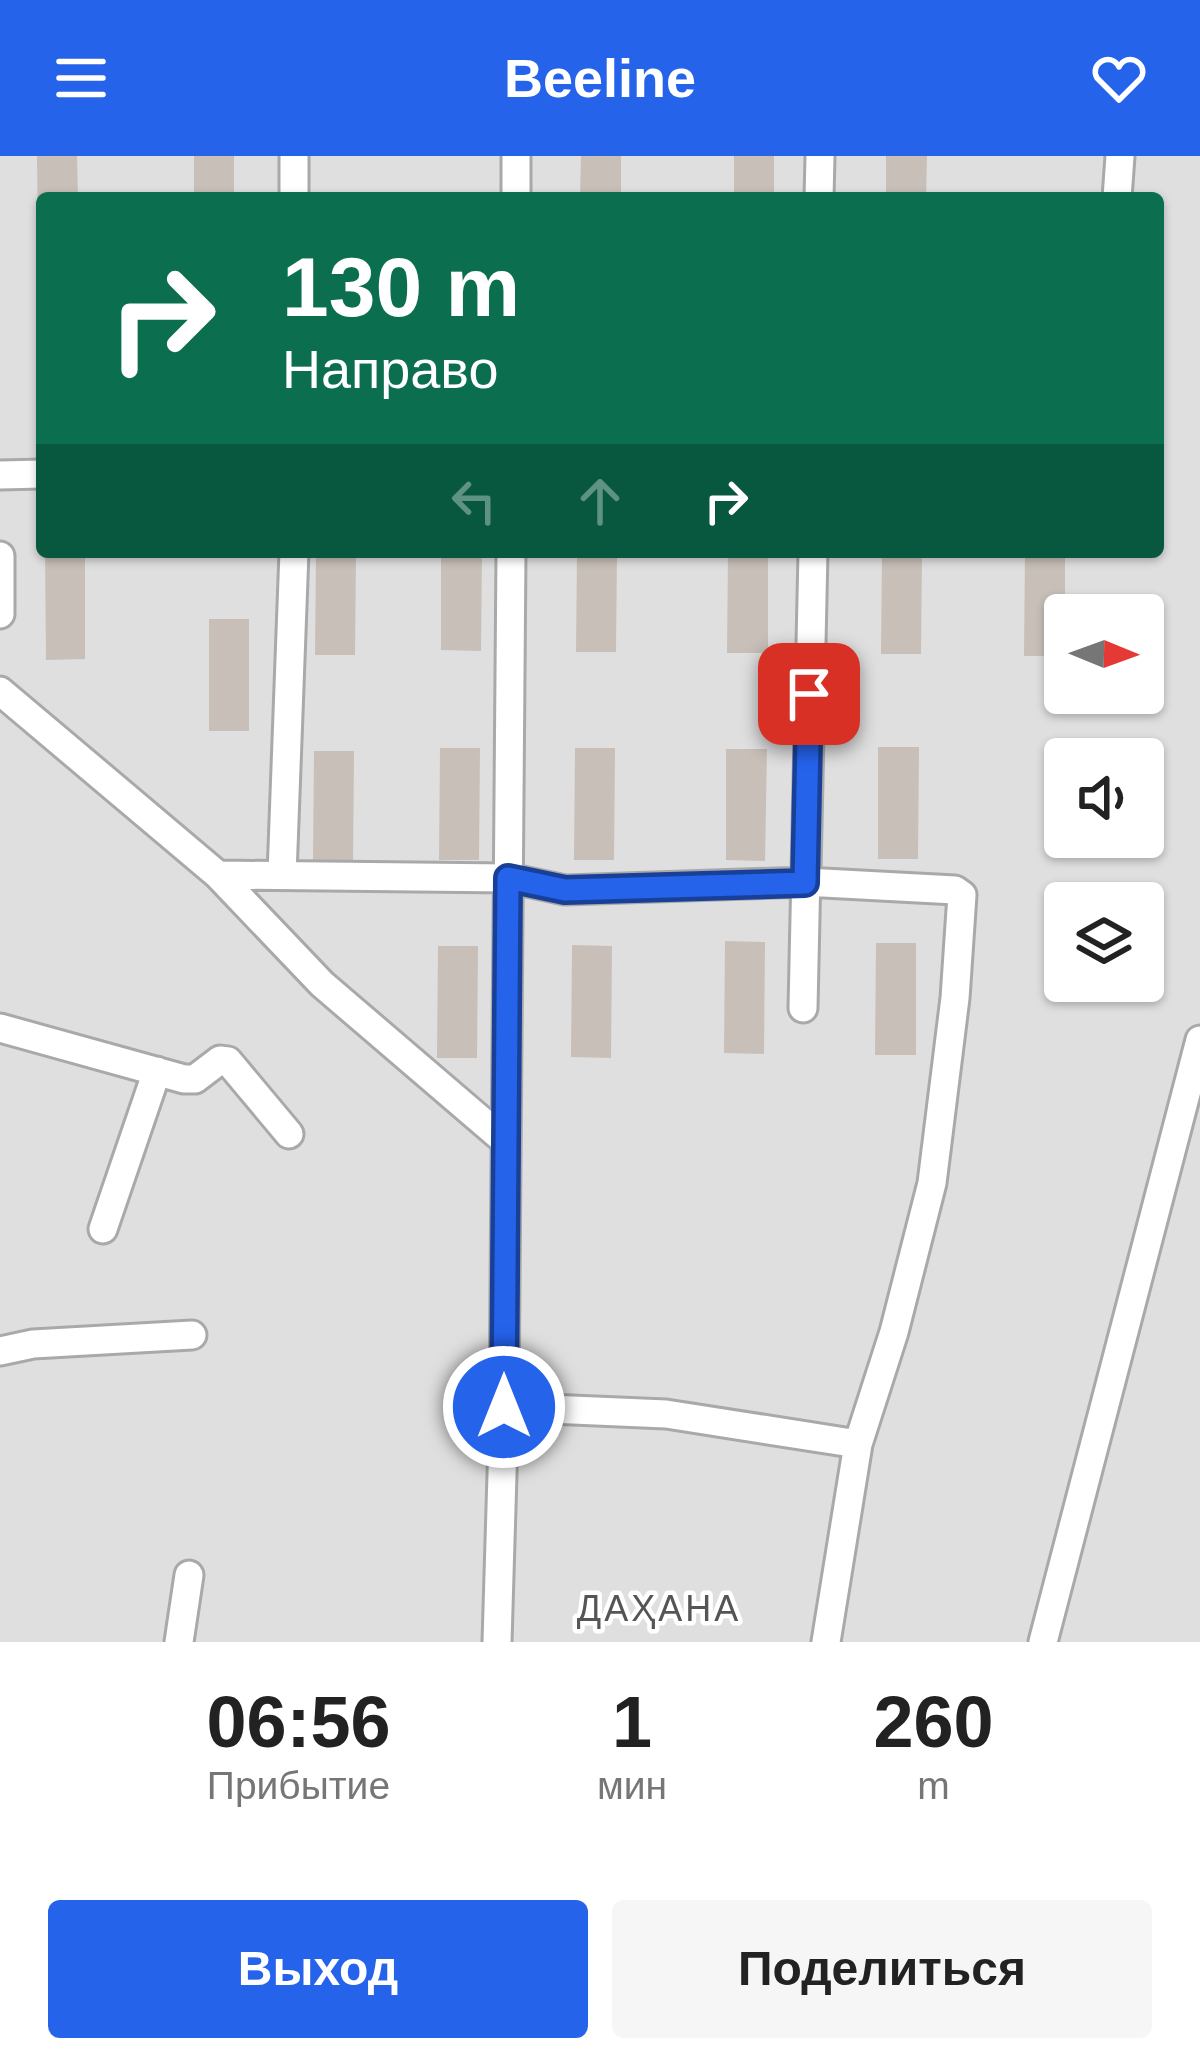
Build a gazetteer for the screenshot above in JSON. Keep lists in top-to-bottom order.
{
  "districts": ["ДАҲАНА"],
  "north": "right",
  "page": {
    "header": "Beeline",
    "turn": ["130 m", "Направо"],
    "eta": [
      "06:56",
      "Прибытие",
      "1",
      "мин",
      "260",
      "m"
    ],
    "buttons": ["Выход", "Поделиться"]
  }
}
